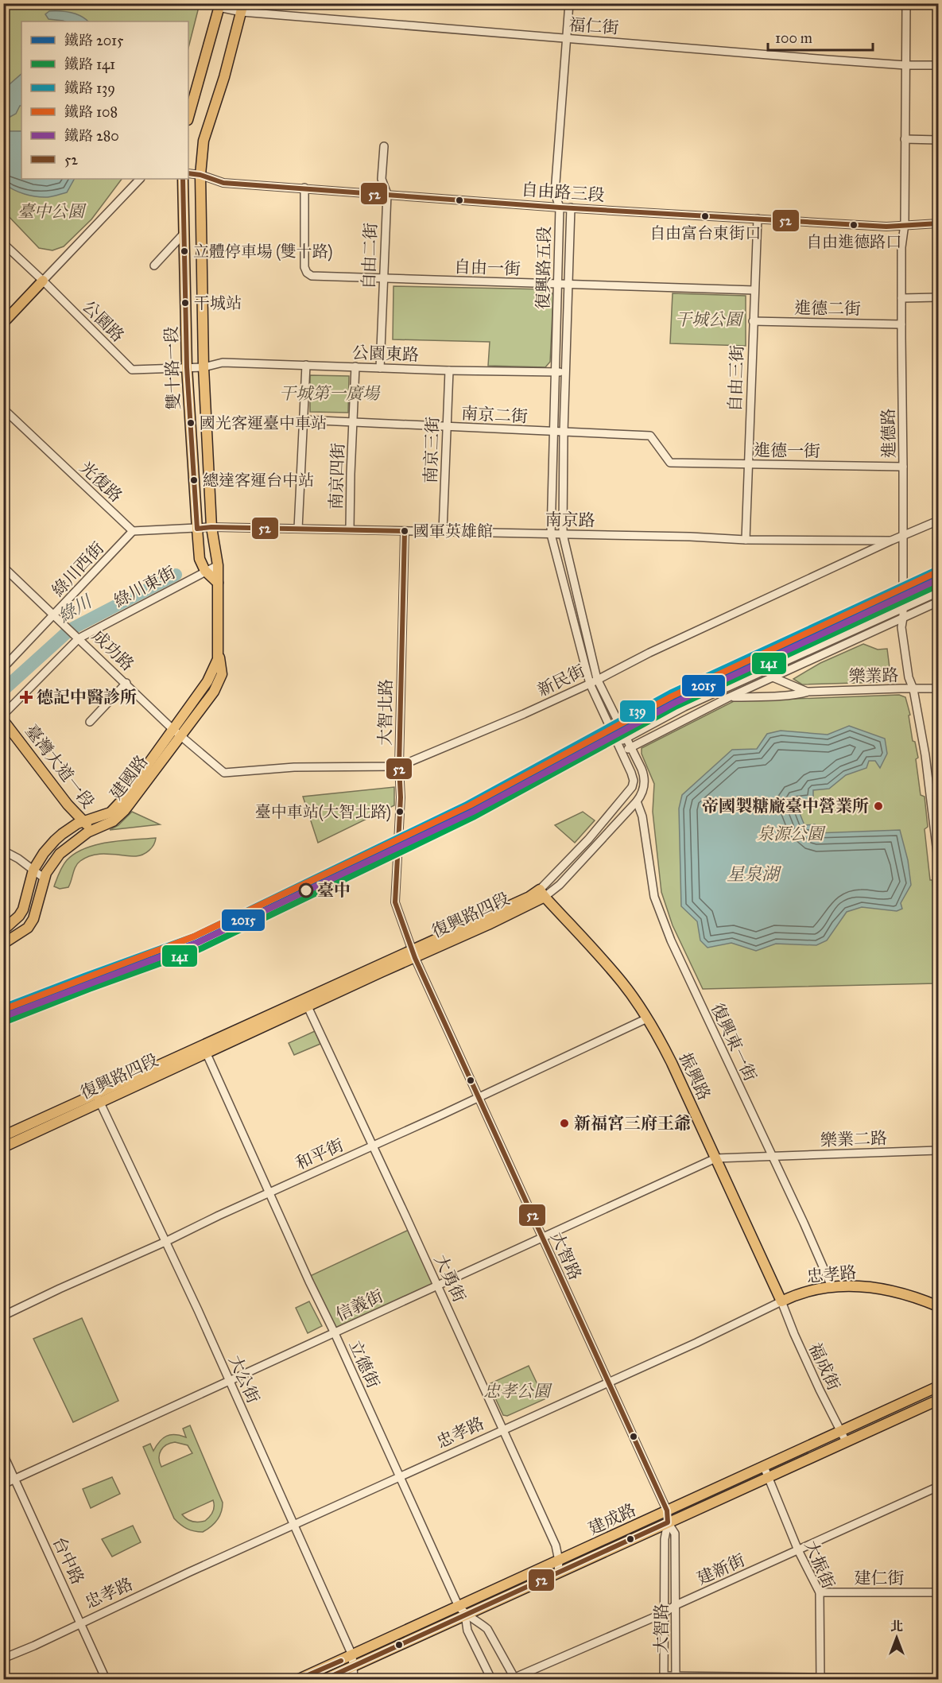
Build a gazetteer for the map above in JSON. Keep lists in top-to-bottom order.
{
  "streets": {
    "main road": [
      "雙十路一段",
      "臺灣大道一段",
      "建國路",
      "復興路四段",
      "振興路",
      "忠孝路",
      "建成路"
    ],
    "street": [
      "福仁街",
      "自由路三段",
      "自由二街",
      "自由一街",
      "復興路五段",
      "進德二街",
      "公園路",
      "公園東路",
      "自由三街",
      "南京二街",
      "進德路",
      "南京三街",
      "進德一街",
      "南京四街",
      "光復路",
      "南京路",
      "綠川西街",
      "綠川東街",
      "成功路",
      "樂業路",
      "新民街",
      "大智北路",
      "復興東一街",
      "樂業二路",
      "和平街",
      "大智路",
      "大勇街",
      "信義街",
      "立德街",
      "福成街",
      "大公街",
      "台中路",
      "大振街",
      "建新街",
      "建仁街"
    ]
  },
  "crossings": [
    ["福仁街", "復興路五段"],
    ["福仁街", "雙十路一段"],
    ["福仁街", "進德路"],
    ["自由路三段", "自由二街"],
    ["自由路三段", "自由一街"],
    ["自由路三段", "復興路五段"],
    ["自由路三段", "雙十路一段"],
    ["自由路三段", "自由三街"],
    ["自由路三段", "進德路"],
    ["自由二街", "自由一街"],
    ["自由二街", "公園東路"],
    ["自由一街", "復興路五段"],
    ["自由一街", "自由三街"],
    ["復興路五段", "公園東路"],
    ["復興路五段", "南京二街"],
    ["復興路五段", "南京路"],
    ["復興路五段", "復興路四段"],
    ["進德二街", "自由三街"],
    ["進德二街", "進德路"],
    ["公園路", "公園東路"],
    ["公園路", "雙十路一段"],
    ["公園東路", "雙十路一段"],
    ["公園東路", "南京三街"],
    ["公園東路", "南京四街"],
    ["雙十路一段", "南京路"],
    ["雙十路一段", "建國路"],
    ["自由三街", "進德一街"],
    ["自由三街", "南京路"],
    ["南京二街", "南京三街"],
    ["南京二街", "進德一街"],
    ["南京二街", "南京四街"],
    ["進德路", "進德一街"],
    ["進德路", "南京路"],
    ["進德路", "樂業路"],
    ["南京三街", "南京路"],
    ["南京四街", "南京路"],
    ["光復路", "綠川西街"],
    ["南京路", "新民街"],
    ["南京路", "大智北路"],
    ["南京路", "建國路"],
    ["南京路", "復興路四段"],
    ["綠川西街", "成功路"],
    ["綠川東街", "成功路"],
    ["綠川東街", "建國路"],
    ["成功路", "新民街"],
    ["成功路", "建國路"],
    ["新民街", "大智北路"],
    ["新民街", "復興路四段"],
    ["大智北路", "復興路四段"],
    ["大智北路", "大智路"],
    ["臺灣大道一段", "建國路"],
    ["復興路四段", "復興東一街"],
    ["復興路四段", "振興路"],
    ["復興路四段", "大智路"],
    ["復興路四段", "大勇街"],
    ["復興路四段", "立德街"],
    ["復興路四段", "大公街"],
    ["復興東一街", "樂業二路"],
    ["復興東一街", "忠孝路"],
    ["振興路", "樂業二路"],
    ["振興路", "和平街"],
    ["振興路", "忠孝路"],
    ["振興路", "信義街"],
    ["振興路", "福成街"],
    ["樂業二路", "信義街"],
    ["和平街", "大智路"],
    ["和平街", "大勇街"],
    ["和平街", "立德街"],
    ["和平街", "大公街"],
    ["大智路", "忠孝路"],
    ["大智路", "信義街"],
    ["大智路", "建成路"],
    ["大智路", "建新街"],
    ["忠孝路", "大勇街"],
    ["忠孝路", "立德街"],
    ["忠孝路", "福成街"],
    ["忠孝路", "大公街"],
    ["忠孝路", "台中路"],
    ["大勇街", "信義街"],
    ["大勇街", "建成路"],
    ["信義街", "立德街"],
    ["信義街", "大公街"],
    ["信義街", "台中路"],
    ["立德街", "建成路"],
    ["立德街", "建新街"],
    ["福成街", "建成路"],
    ["大公街", "建成路"],
    ["建成路", "大振街"],
    ["大振街", "建新街"],
    ["大振街", "建仁街"]
  ],
  "water": ["綠川", "星泉湖"],
  "parks": [
    "臺中公園",
    "干城公園",
    "干城第一廣場",
    "泉源公園",
    "忠孝公園"
  ],
  "places": {
    "other": [
      "自由富台東街口",
      "自由進德路口",
      "立體停車場 (雙十路)",
      "干城站",
      "國光客運臺中車站",
      "總達客運台中站",
      "國軍英雄館",
      "帝國製糖廠臺中營業所",
      "臺中車站(大智北路)",
      "臺中",
      "新福宮三府王爺"
    ],
    "health": ["德記中醫診所"]
  },
  "lines": [
    "transit line 52",
    "rail line 139",
    "rail line 108",
    "rail line 2015",
    "rail line 280",
    "rail line 141"
  ],
  "legend": [
    "鐵路 2015",
    "鐵路 141",
    "鐵路 139",
    "鐵路 108",
    "鐵路 280",
    "52"
  ],
  "scale_bar": "100 m",
  "north": "top"
}
